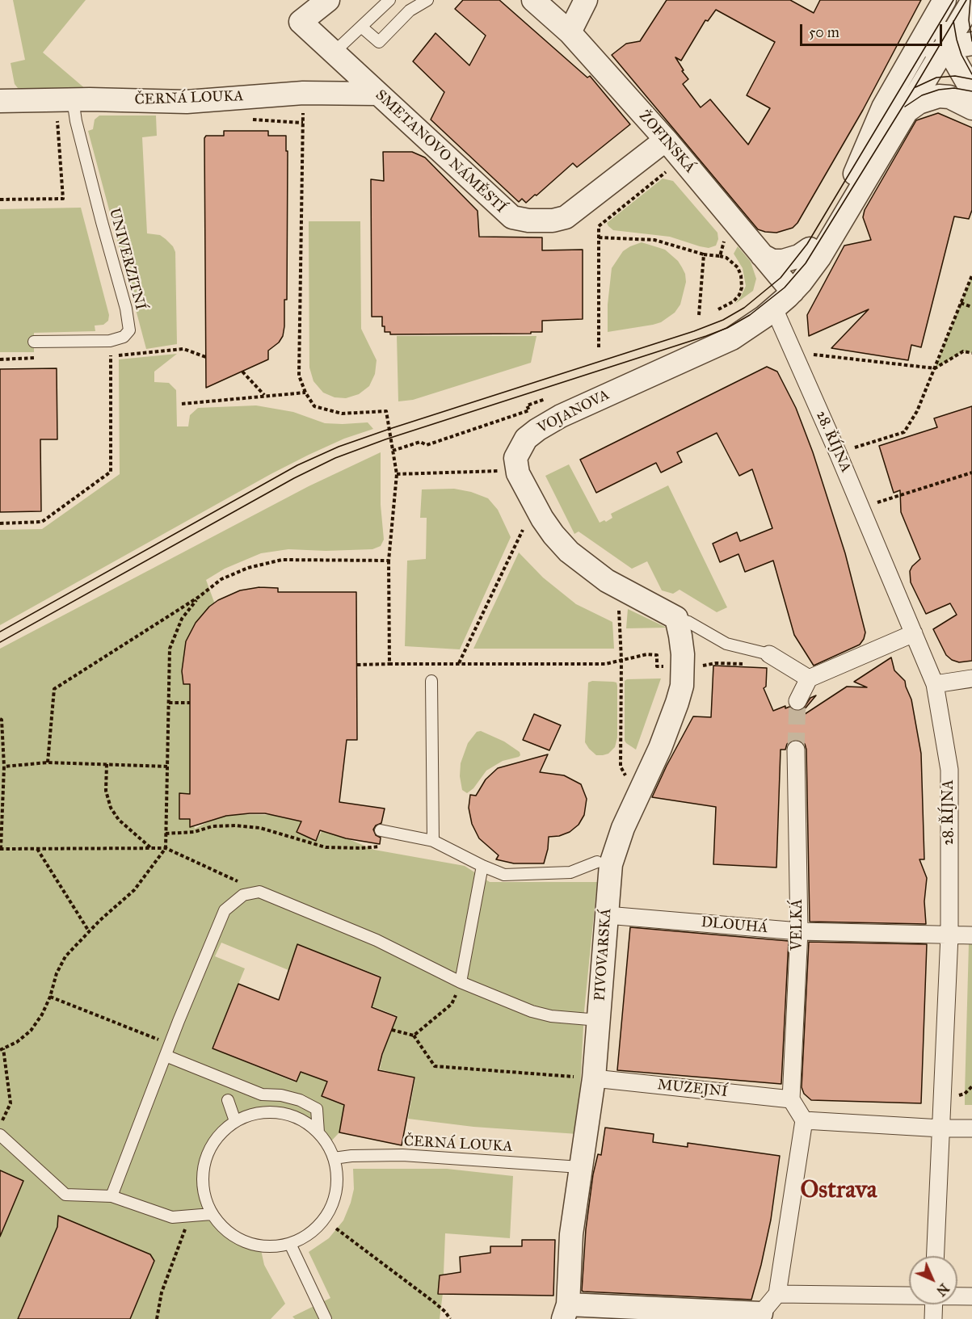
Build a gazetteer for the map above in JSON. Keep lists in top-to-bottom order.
{
  "streets": {
    "street": [
      "ČERNÁ LOUKA",
      "ŽOFINSKÁ",
      "SMETANOVO NÁMĚSTÍ",
      "VOJANOVA",
      "28. ŘÍJNA",
      "VELKÁ",
      "DLOUHÁ",
      "PIVOVARSKÁ",
      "MUZEJNÍ"
    ],
    "lane": ["UNIVERZITNÍ"]
  },
  "crossings": [
    ["ČERNÁ LOUKA", "SMETANOVO NÁMĚSTÍ"],
    ["ČERNÁ LOUKA", "UNIVERZITNÍ"],
    ["ČERNÁ LOUKA", "PIVOVARSKÁ"],
    ["ŽOFINSKÁ", "SMETANOVO NÁMĚSTÍ"],
    ["VOJANOVA", "28. ŘÍJNA"],
    ["VOJANOVA", "PIVOVARSKÁ"],
    ["28. ŘÍJNA", "DLOUHÁ"],
    ["VELKÁ", "DLOUHÁ"],
    ["VELKÁ", "MUZEJNÍ"],
    ["DLOUHÁ", "PIVOVARSKÁ"],
    ["PIVOVARSKÁ", "MUZEJNÍ"]
  ],
  "districts": ["Ostrava"],
  "scale_bar": "50 m",
  "north": "bottom right"
}
